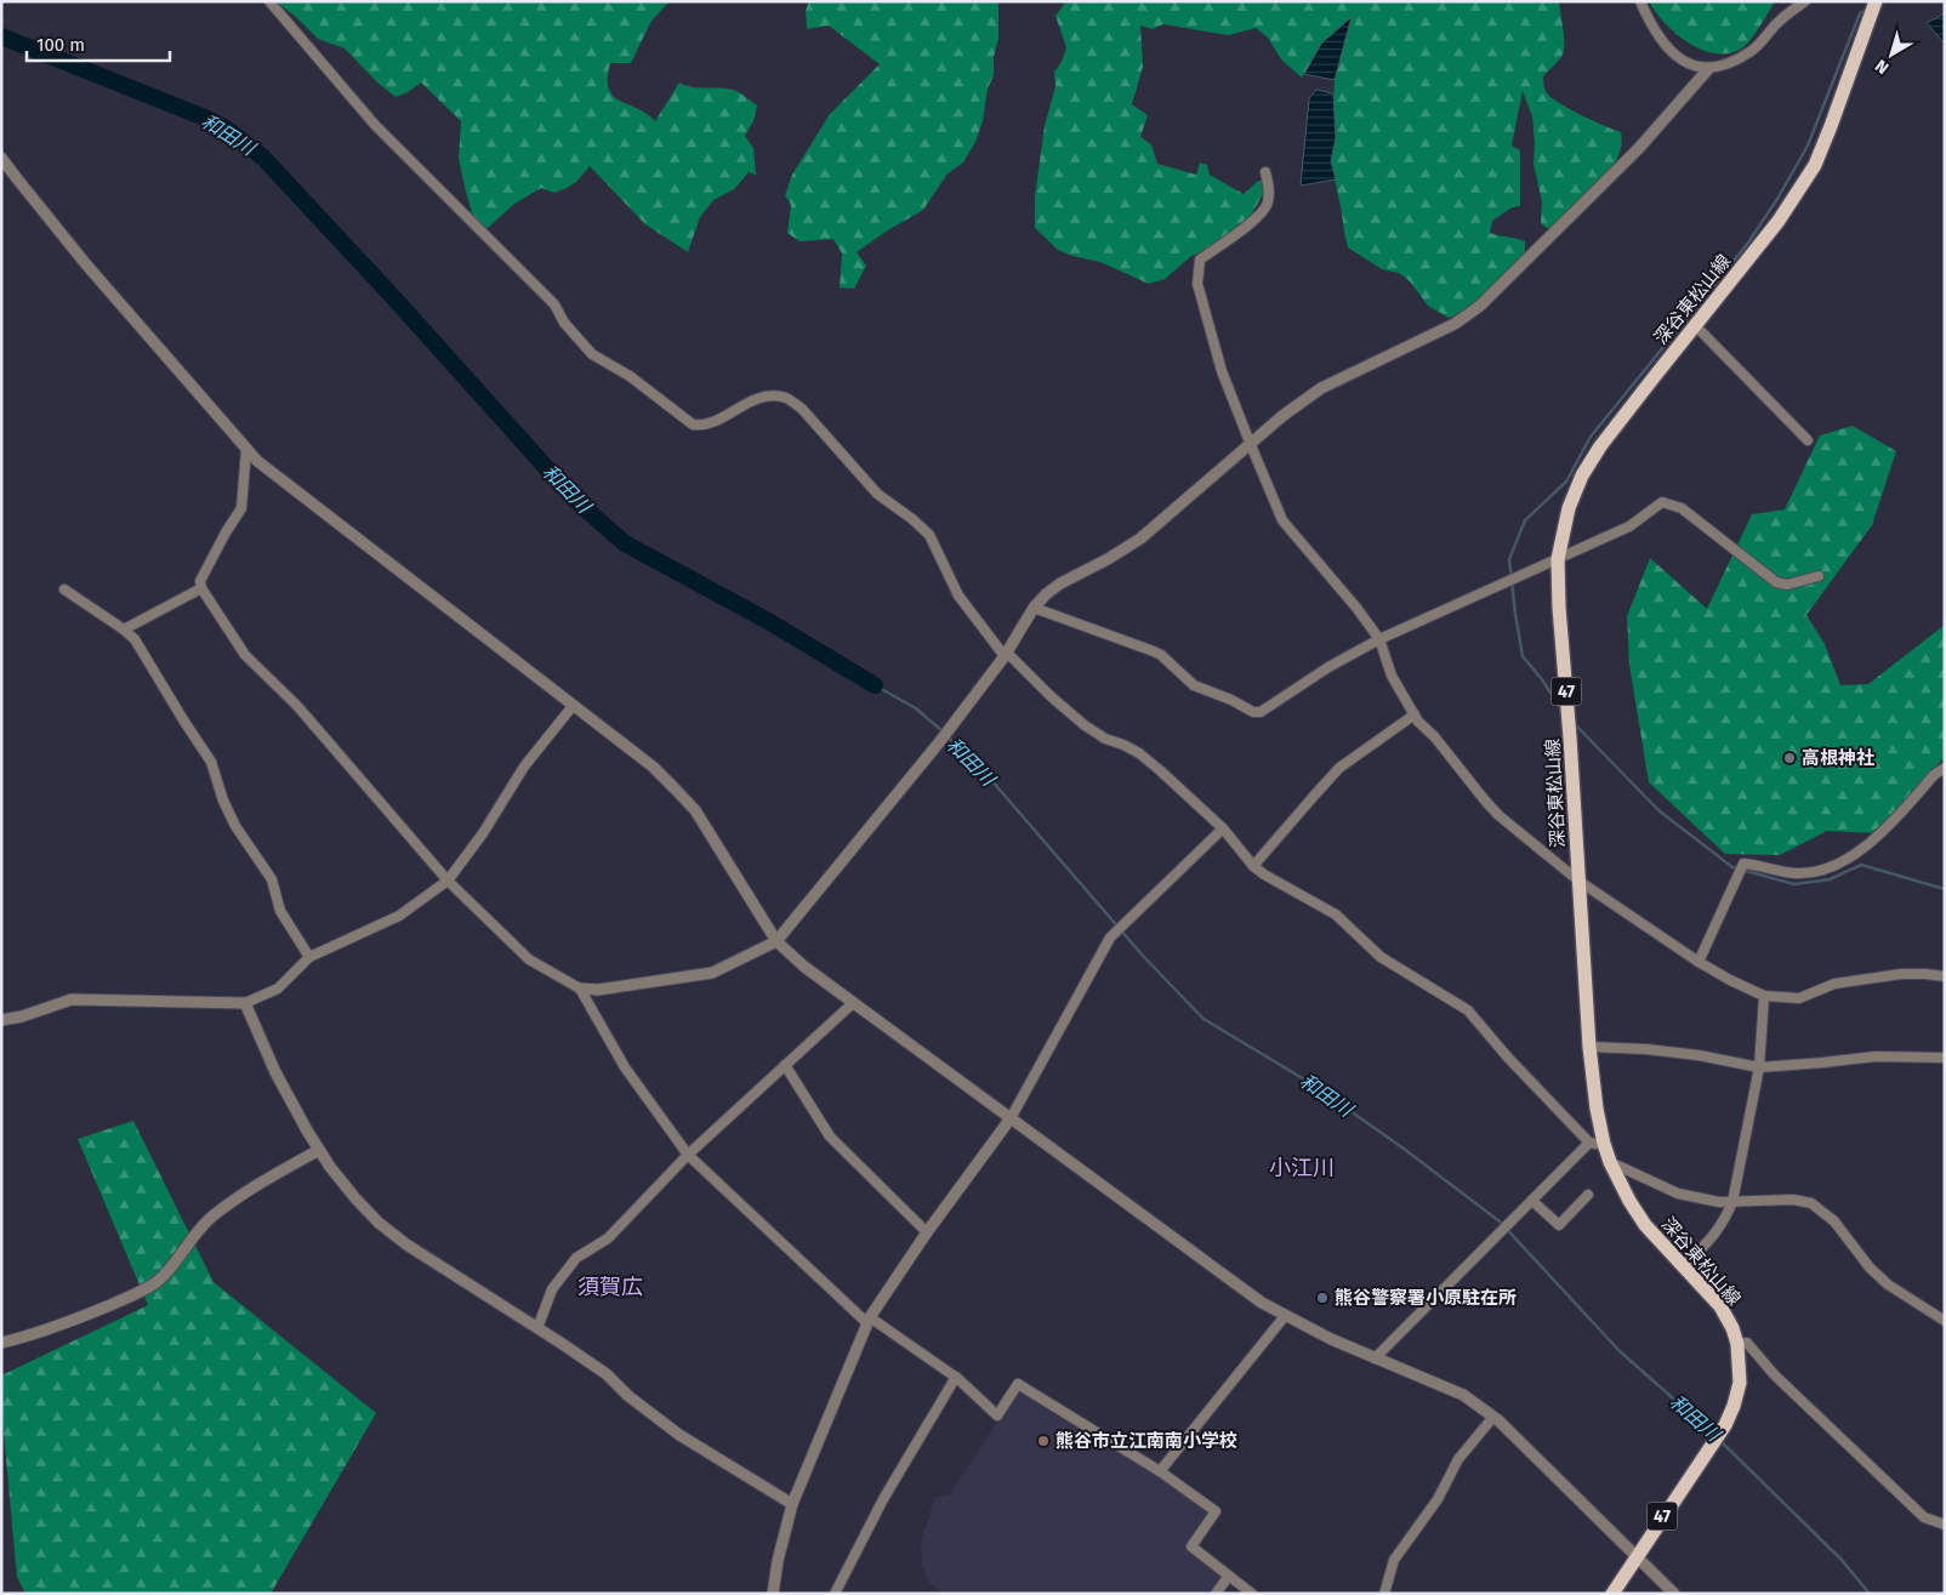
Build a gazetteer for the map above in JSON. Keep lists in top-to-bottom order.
{
  "streets": {
    "main road": ["深谷東松山線", "47"]
  },
  "districts": ["小江川", "須賀広"],
  "water": ["和田川"],
  "places": ["高根神社", "熊谷警察署小原駐在所", "熊谷市立江南南小学校"],
  "scale_bar": "100 m",
  "north": "bottom left"
}
